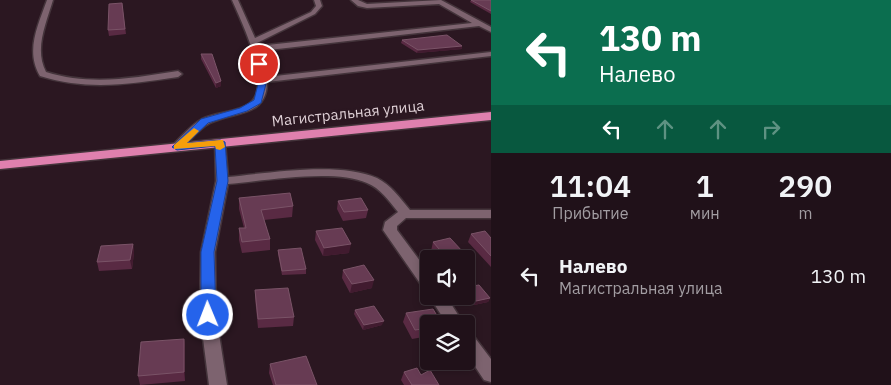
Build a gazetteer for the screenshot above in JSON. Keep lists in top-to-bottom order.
{
  "streets": {
    "highway": ["Магистральная улица"]
  },
  "page": {
    "turn": ["130 m", "Налево"],
    "eta": [
      "11:04",
      "Прибытие",
      "1",
      "мин",
      "290",
      "m"
    ],
    "list": [
      {
        "name": "Налево",
        "note": "Магистральная улица",
        "value": "130 m"
      }
    ]
  }
}
